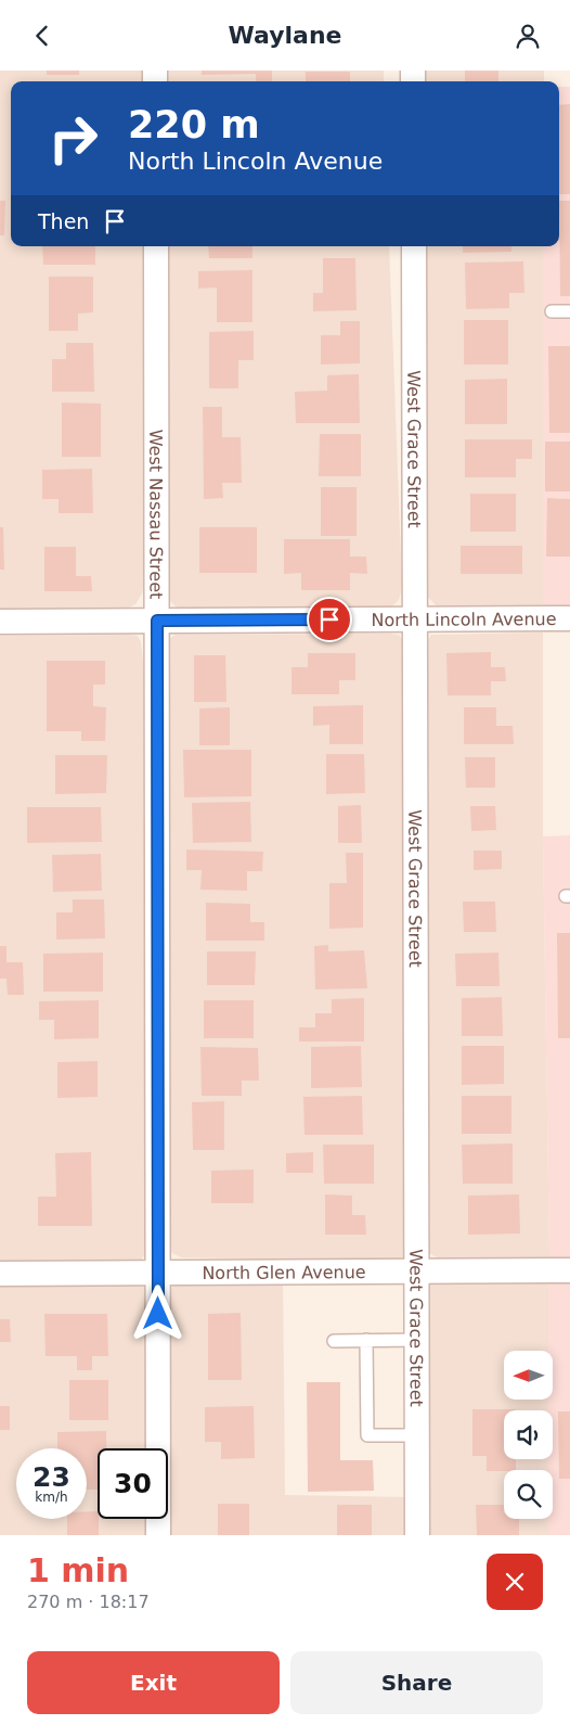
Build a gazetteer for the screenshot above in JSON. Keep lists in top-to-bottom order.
{
  "streets": {
    "street": [
      "West Grace Street",
      "West Nassau Street",
      "North Lincoln Avenue",
      "North Glen Avenue"
    ]
  },
  "crossings": [
    ["West Grace Street", "North Lincoln Avenue"],
    ["West Grace Street", "North Glen Avenue"],
    ["West Nassau Street", "North Lincoln Avenue"],
    ["West Nassau Street", "North Glen Avenue"]
  ],
  "north": "left",
  "page": {
    "header": "Waylane",
    "turn": ["220 m", "North Lincoln Avenue"],
    "then": "Then",
    "speed": "23 km/h",
    "limit": "30",
    "heading": ["1 min", "270 m · 18:17"],
    "buttons": ["Exit", "Share"]
  }
}
